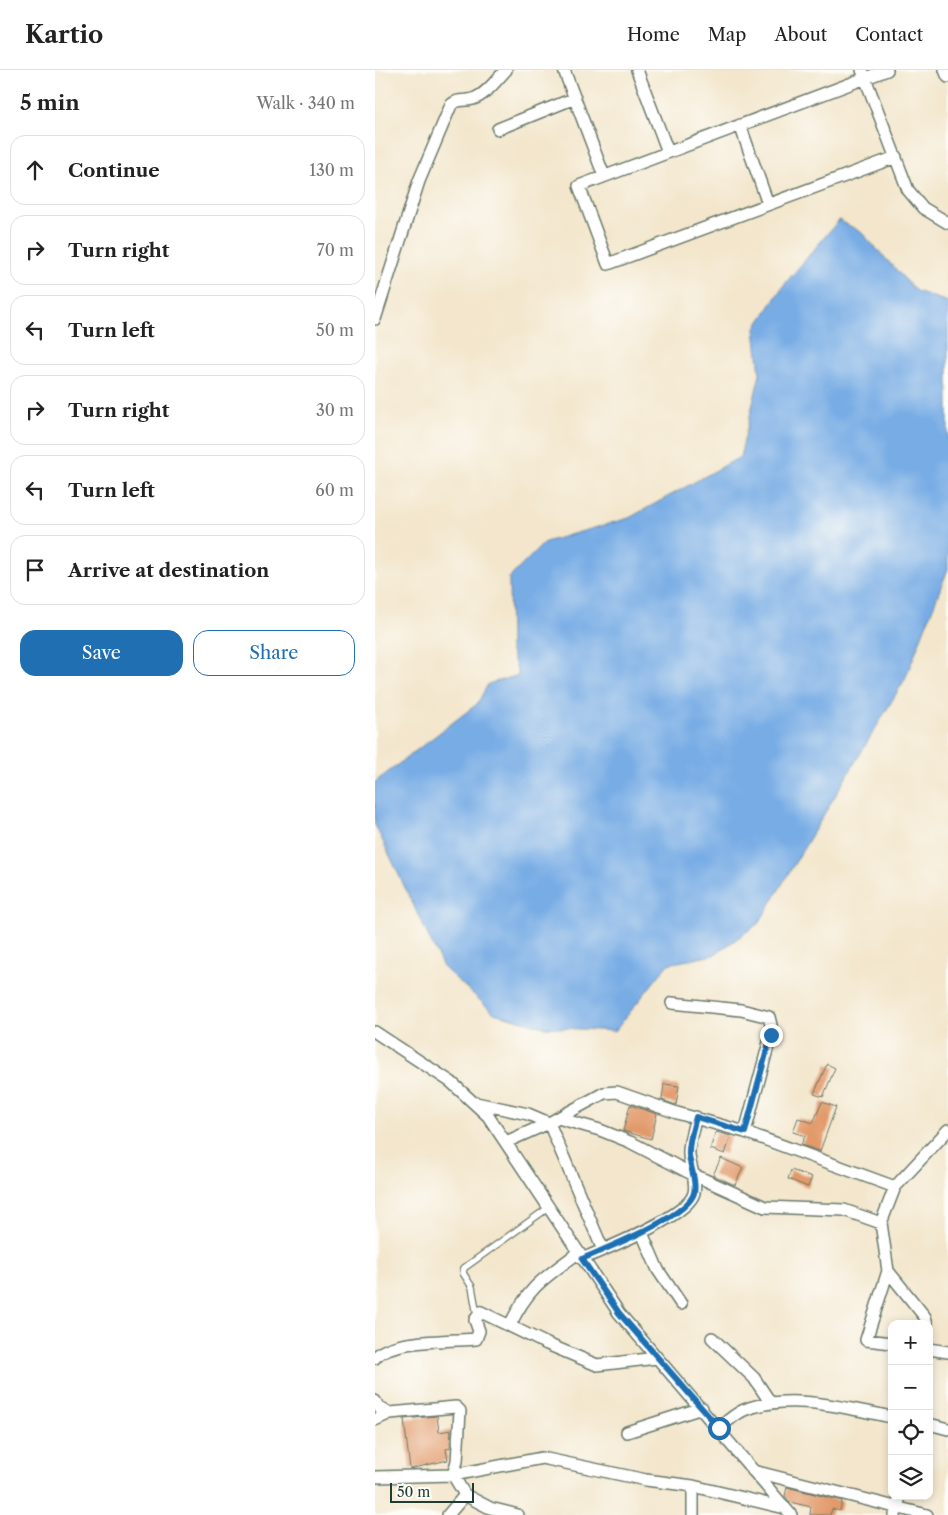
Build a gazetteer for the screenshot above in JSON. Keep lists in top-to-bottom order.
{
  "scale_bar": "50 m",
  "page": {
    "header": "Kartio",
    "nav": [
      "Home",
      "Map",
      "About",
      "Contact"
    ],
    "heading": ["5 min", "Walk · 340 m"],
    "list": [
      ["Continue", "130 m"],
      ["Turn right", "70 m"],
      ["Turn left", "50 m"],
      ["Turn right", "30 m"],
      ["Turn left", "60 m"],
      "Arrive at destination"
    ],
    "buttons": ["Save", "Share"],
    "map_buttons": ["+", "−"],
    "scale": "50 m"
  }
}
